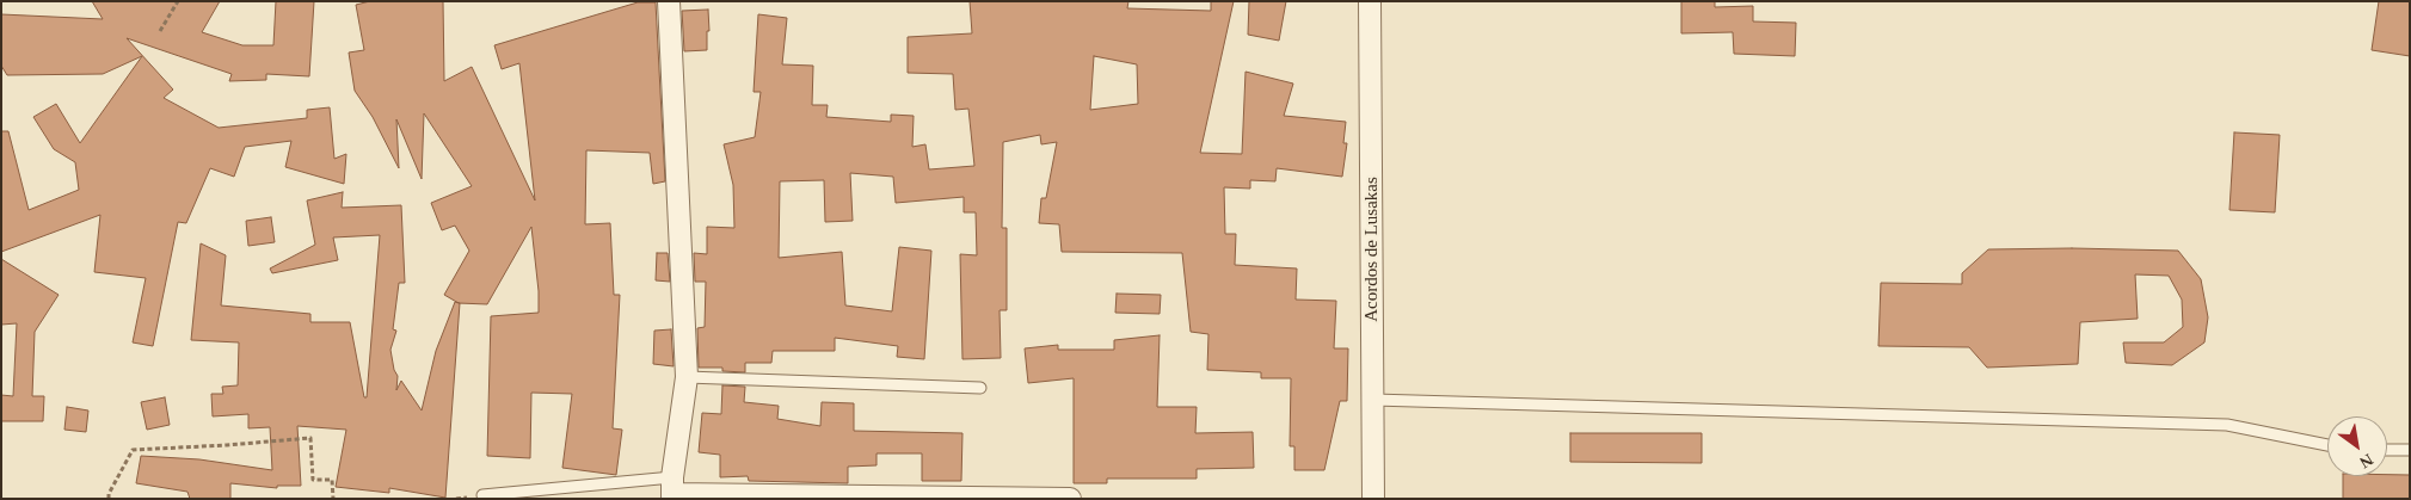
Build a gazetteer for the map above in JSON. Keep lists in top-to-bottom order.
{
  "streets": {
    "street": ["Acordos de Lusakas"]
  },
  "north": "bottom right"
}
